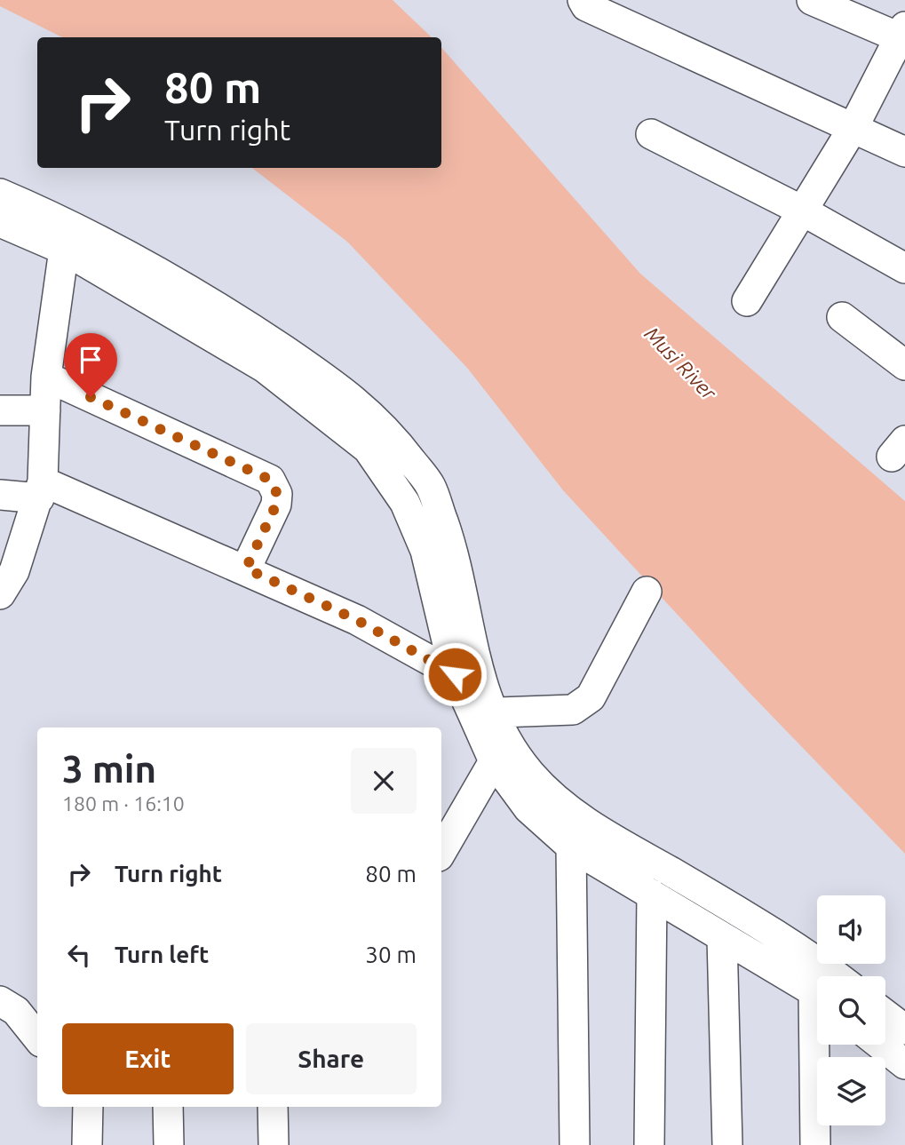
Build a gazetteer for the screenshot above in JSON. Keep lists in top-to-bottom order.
{
  "water": ["Musi River"],
  "page": {
    "turn": ["80 m", "Turn right"],
    "heading": ["3 min", "180 m · 16:10"],
    "list": [
      {
        "name": "Turn right",
        "value": "80 m"
      },
      {
        "name": "Turn left",
        "value": "30 m"
      }
    ],
    "buttons": ["Exit", "Share"]
  }
}
